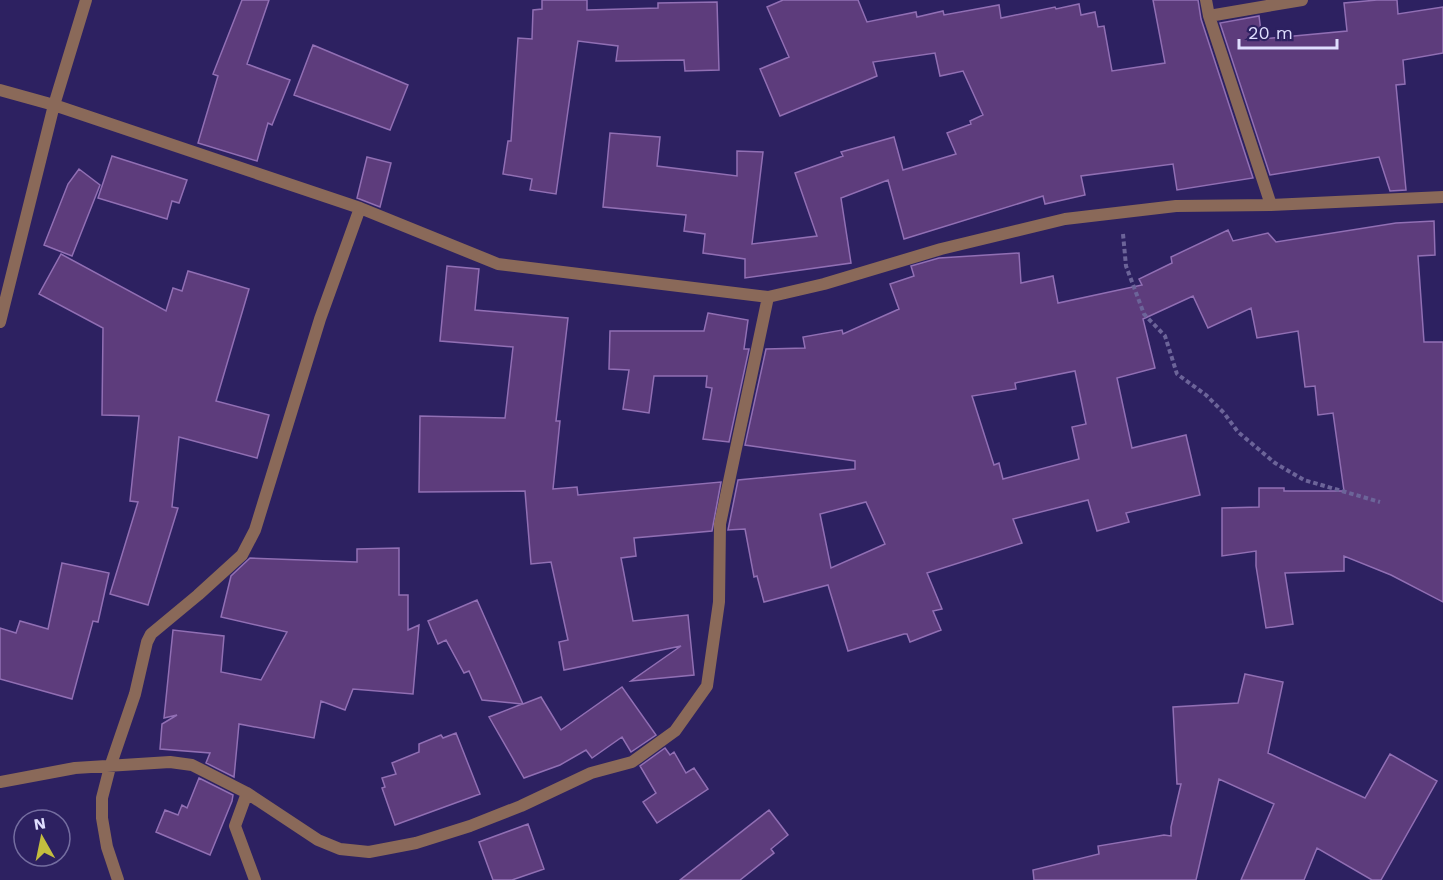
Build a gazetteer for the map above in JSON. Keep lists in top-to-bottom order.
{
  "scale_bar": "20 m",
  "north": "top"
}
